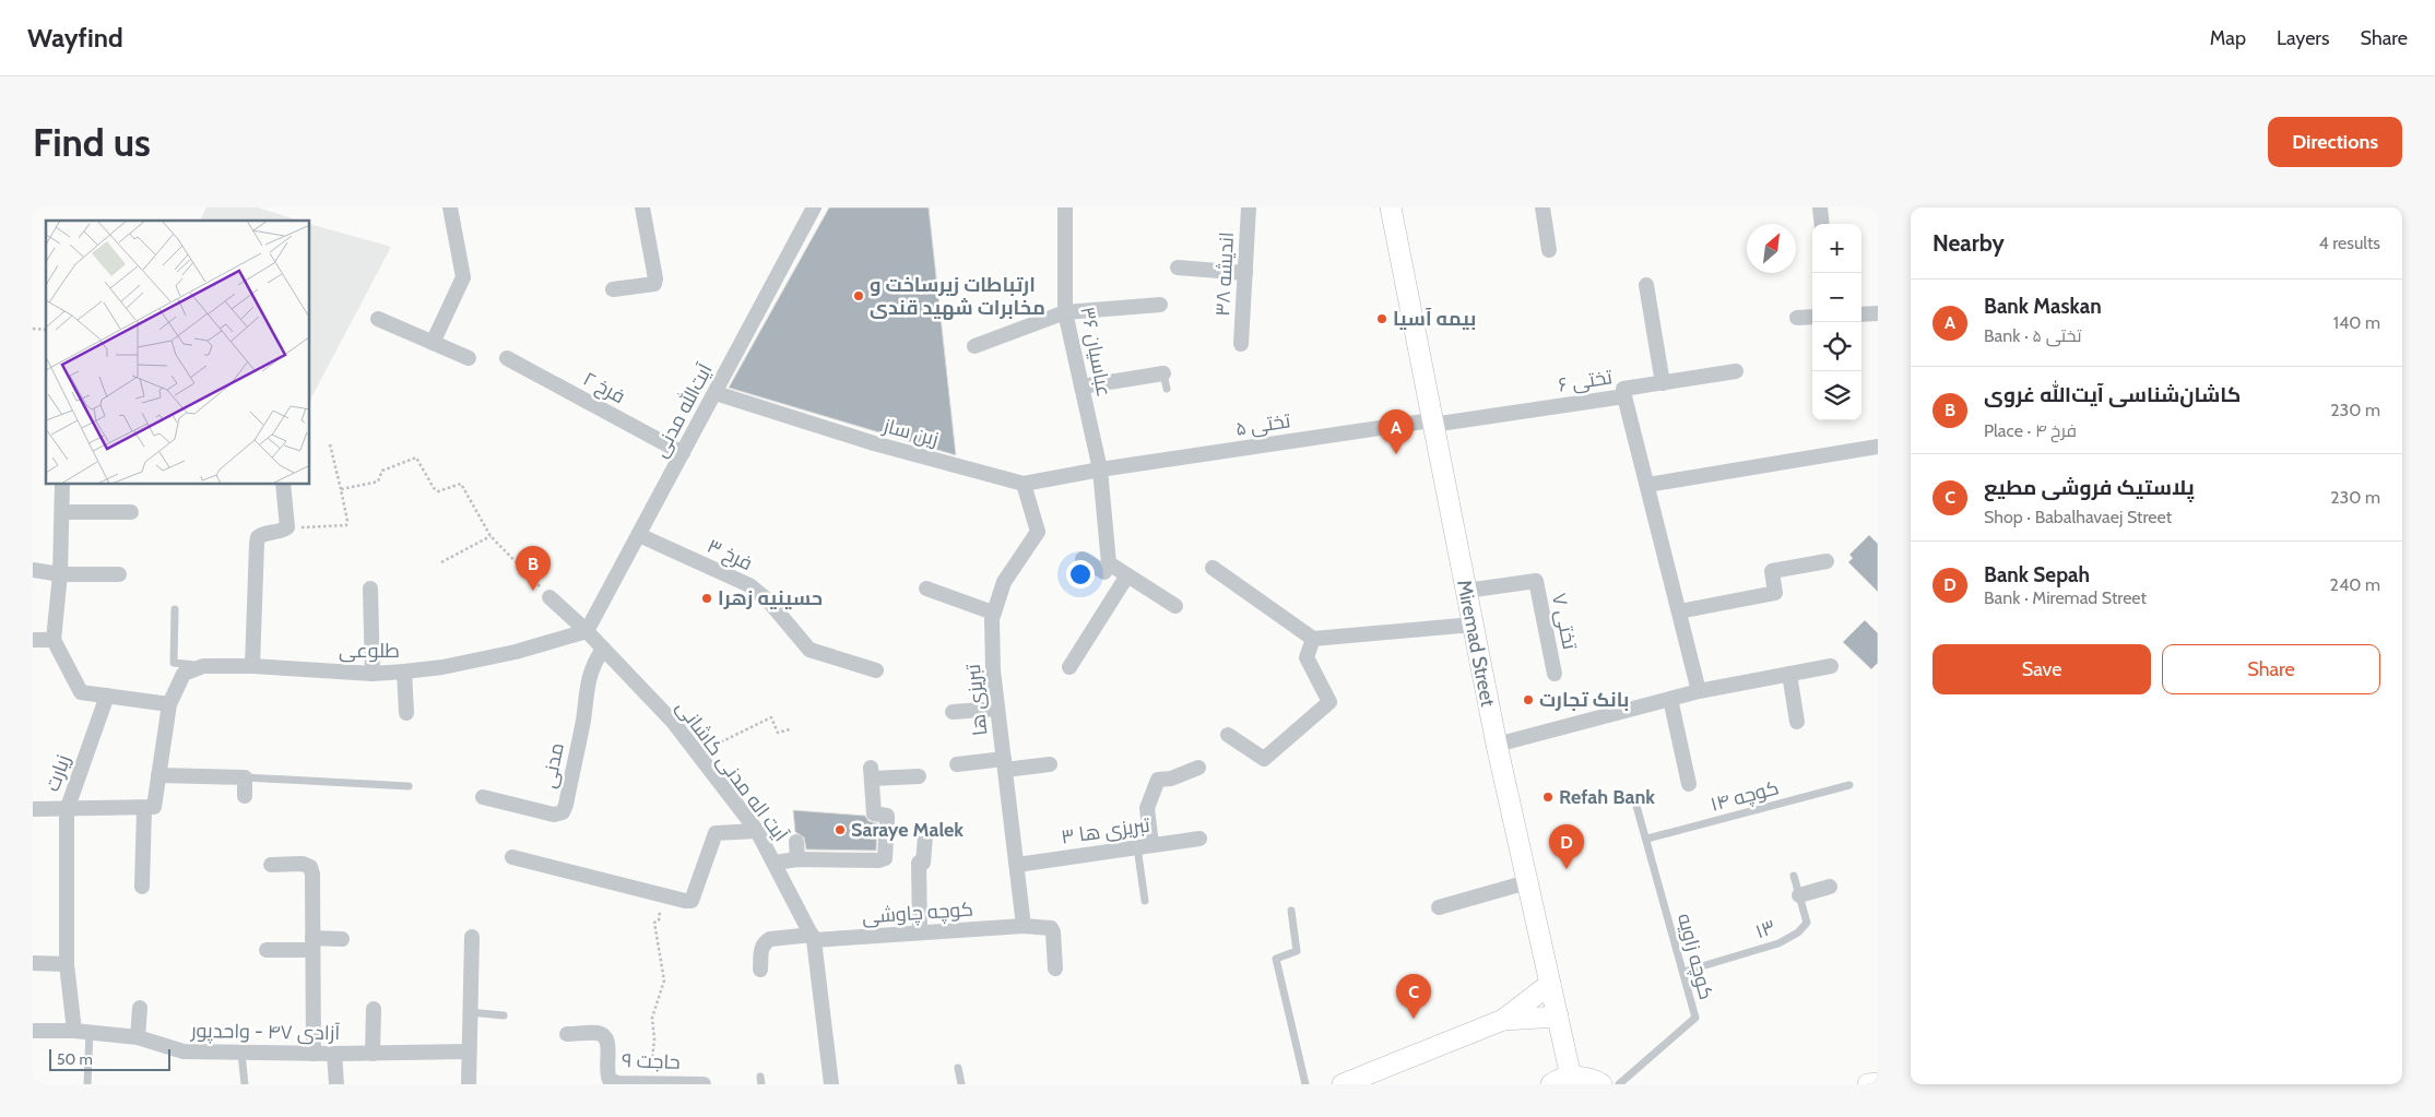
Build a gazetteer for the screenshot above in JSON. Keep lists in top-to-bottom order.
{
  "streets": {
    "street": [
      "اندیشه ۳۸",
      "عباسیان ۳۶",
      "تختی ۶",
      "فرخ ۲",
      "آیت‌الله مدنی",
      "تختی ۵",
      "زین ساز",
      "فرخ ۳",
      "تختی ۷",
      "Miremad Street",
      "طلوعی",
      "تبریزی ها",
      "مدنی",
      "آیت اله مدنی کاشانی",
      "زیارت",
      "تبریزی ها ۳",
      "کوچه چاوشی",
      "آزادی ۴۷ - واحدپور",
      "حاجت ۹"
    ],
    "lane": ["کوچه ۱۴", "۱۳", "کوچه زاویه"]
  },
  "crossings": [
    ["عباسیان ۳۶", "تختی ۵"],
    ["عباسیان ۳۶", "زین ساز"],
    ["تختی ۶", "تختی ۵"],
    ["تختی ۶", "Miremad Street"],
    ["فرخ ۲", "آیت‌الله مدنی"],
    ["آیت‌الله مدنی", "زین ساز"],
    ["آیت‌الله مدنی", "فرخ ۳"],
    ["آیت‌الله مدنی", "طلوعی"],
    ["آیت‌الله مدنی", "آیت اله مدنی کاشانی"],
    ["تختی ۵", "زین ساز"],
    ["تختی ۵", "Miremad Street"],
    ["زین ساز", "تبریزی ها"],
    ["تختی ۷", "Miremad Street"],
    ["طلوعی", "آیت اله مدنی کاشانی"],
    ["تبریزی ها", "تبریزی ها ۳"],
    ["تبریزی ها", "کوچه چاوشی"],
    ["مدنی", "آیت اله مدنی کاشانی"],
    ["آیت اله مدنی کاشانی", "کوچه چاوشی"],
    ["زیارت", "آزادی ۴۷ - واحدپور"],
    ["کوچه ۱۴", "کوچه زاویه"],
    ["۱۳", "کوچه زاویه"]
  ],
  "places": [
    "ارتباطات زیرساخت و مخابرات شهید قندی",
    "بیمه آسیا",
    "حسینیه زهرا",
    "بانک تجارت",
    "Refah Bank",
    "Saraye Malek"
  ],
  "scale_bar": "50 m",
  "north": "top right",
  "page": {
    "header": "Wayfind",
    "nav": ["Map", "Layers", "Share"],
    "buttons": [
      "Directions",
      ["Save", "Share"]
    ],
    "title": "Find us",
    "heading": ["Nearby", "4 results"],
    "map_buttons": ["+", "−"],
    "list": [
      {
        "mark": "A",
        "name": "Bank Maskan",
        "note": "Bank · تختی ۵",
        "value": "140 m"
      },
      {
        "mark": "B",
        "name": "کاشان‌شناسی آیت‌الله غروی",
        "note": "Place · فرخ ۴",
        "value": "230 m"
      },
      {
        "mark": "C",
        "name": "پلاستیک فروشی مطیع",
        "note": "Shop · Babalhavaej Street",
        "value": "230 m"
      },
      {
        "mark": "D",
        "name": "Bank Sepah",
        "note": "Bank · Miremad Street",
        "value": "240 m"
      }
    ],
    "pins": [
      "A",
      "B",
      "D",
      "C"
    ],
    "scale": "50 m"
  }
}
